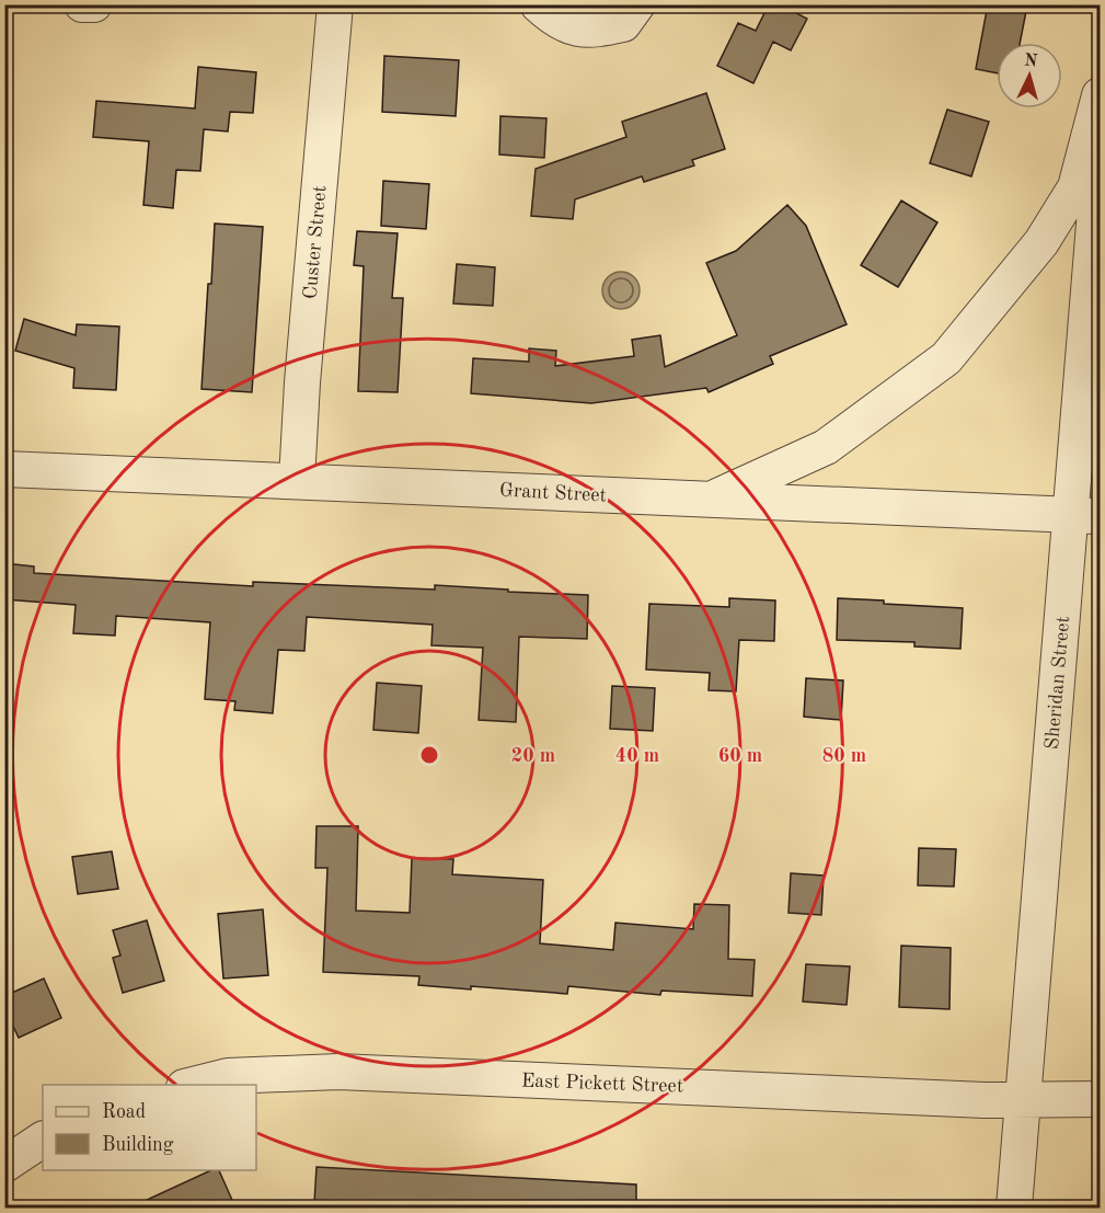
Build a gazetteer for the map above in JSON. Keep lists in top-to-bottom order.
{
  "streets": {
    "street": [
      "Custer Street",
      "Grant Street",
      "Sheridan Street",
      "East Pickett Street"
    ]
  },
  "crossings": [
    ["Custer Street", "Grant Street"],
    ["Grant Street", "Sheridan Street"],
    ["Sheridan Street", "East Pickett Street"]
  ],
  "legend": ["Road", "Building"],
  "north": "top",
  "rings": [
    "20 m",
    "40 m",
    "60 m",
    "80 m"
  ]
}
